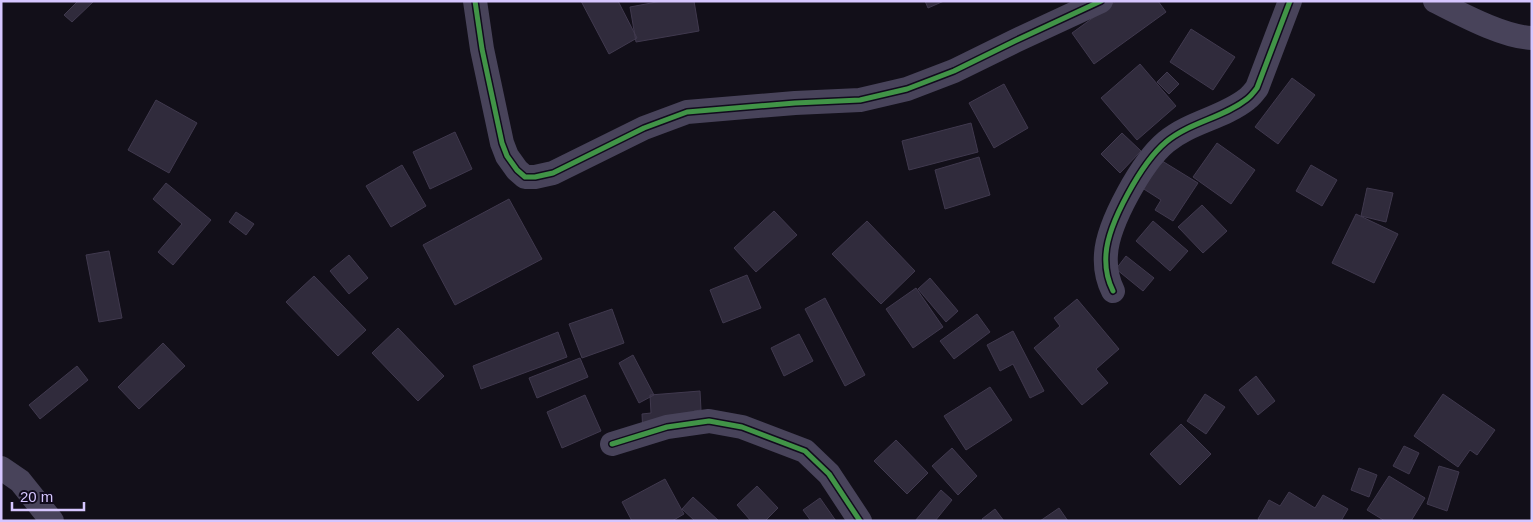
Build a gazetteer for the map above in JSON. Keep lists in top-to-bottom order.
{
  "scale_bar": "20 m"
}
